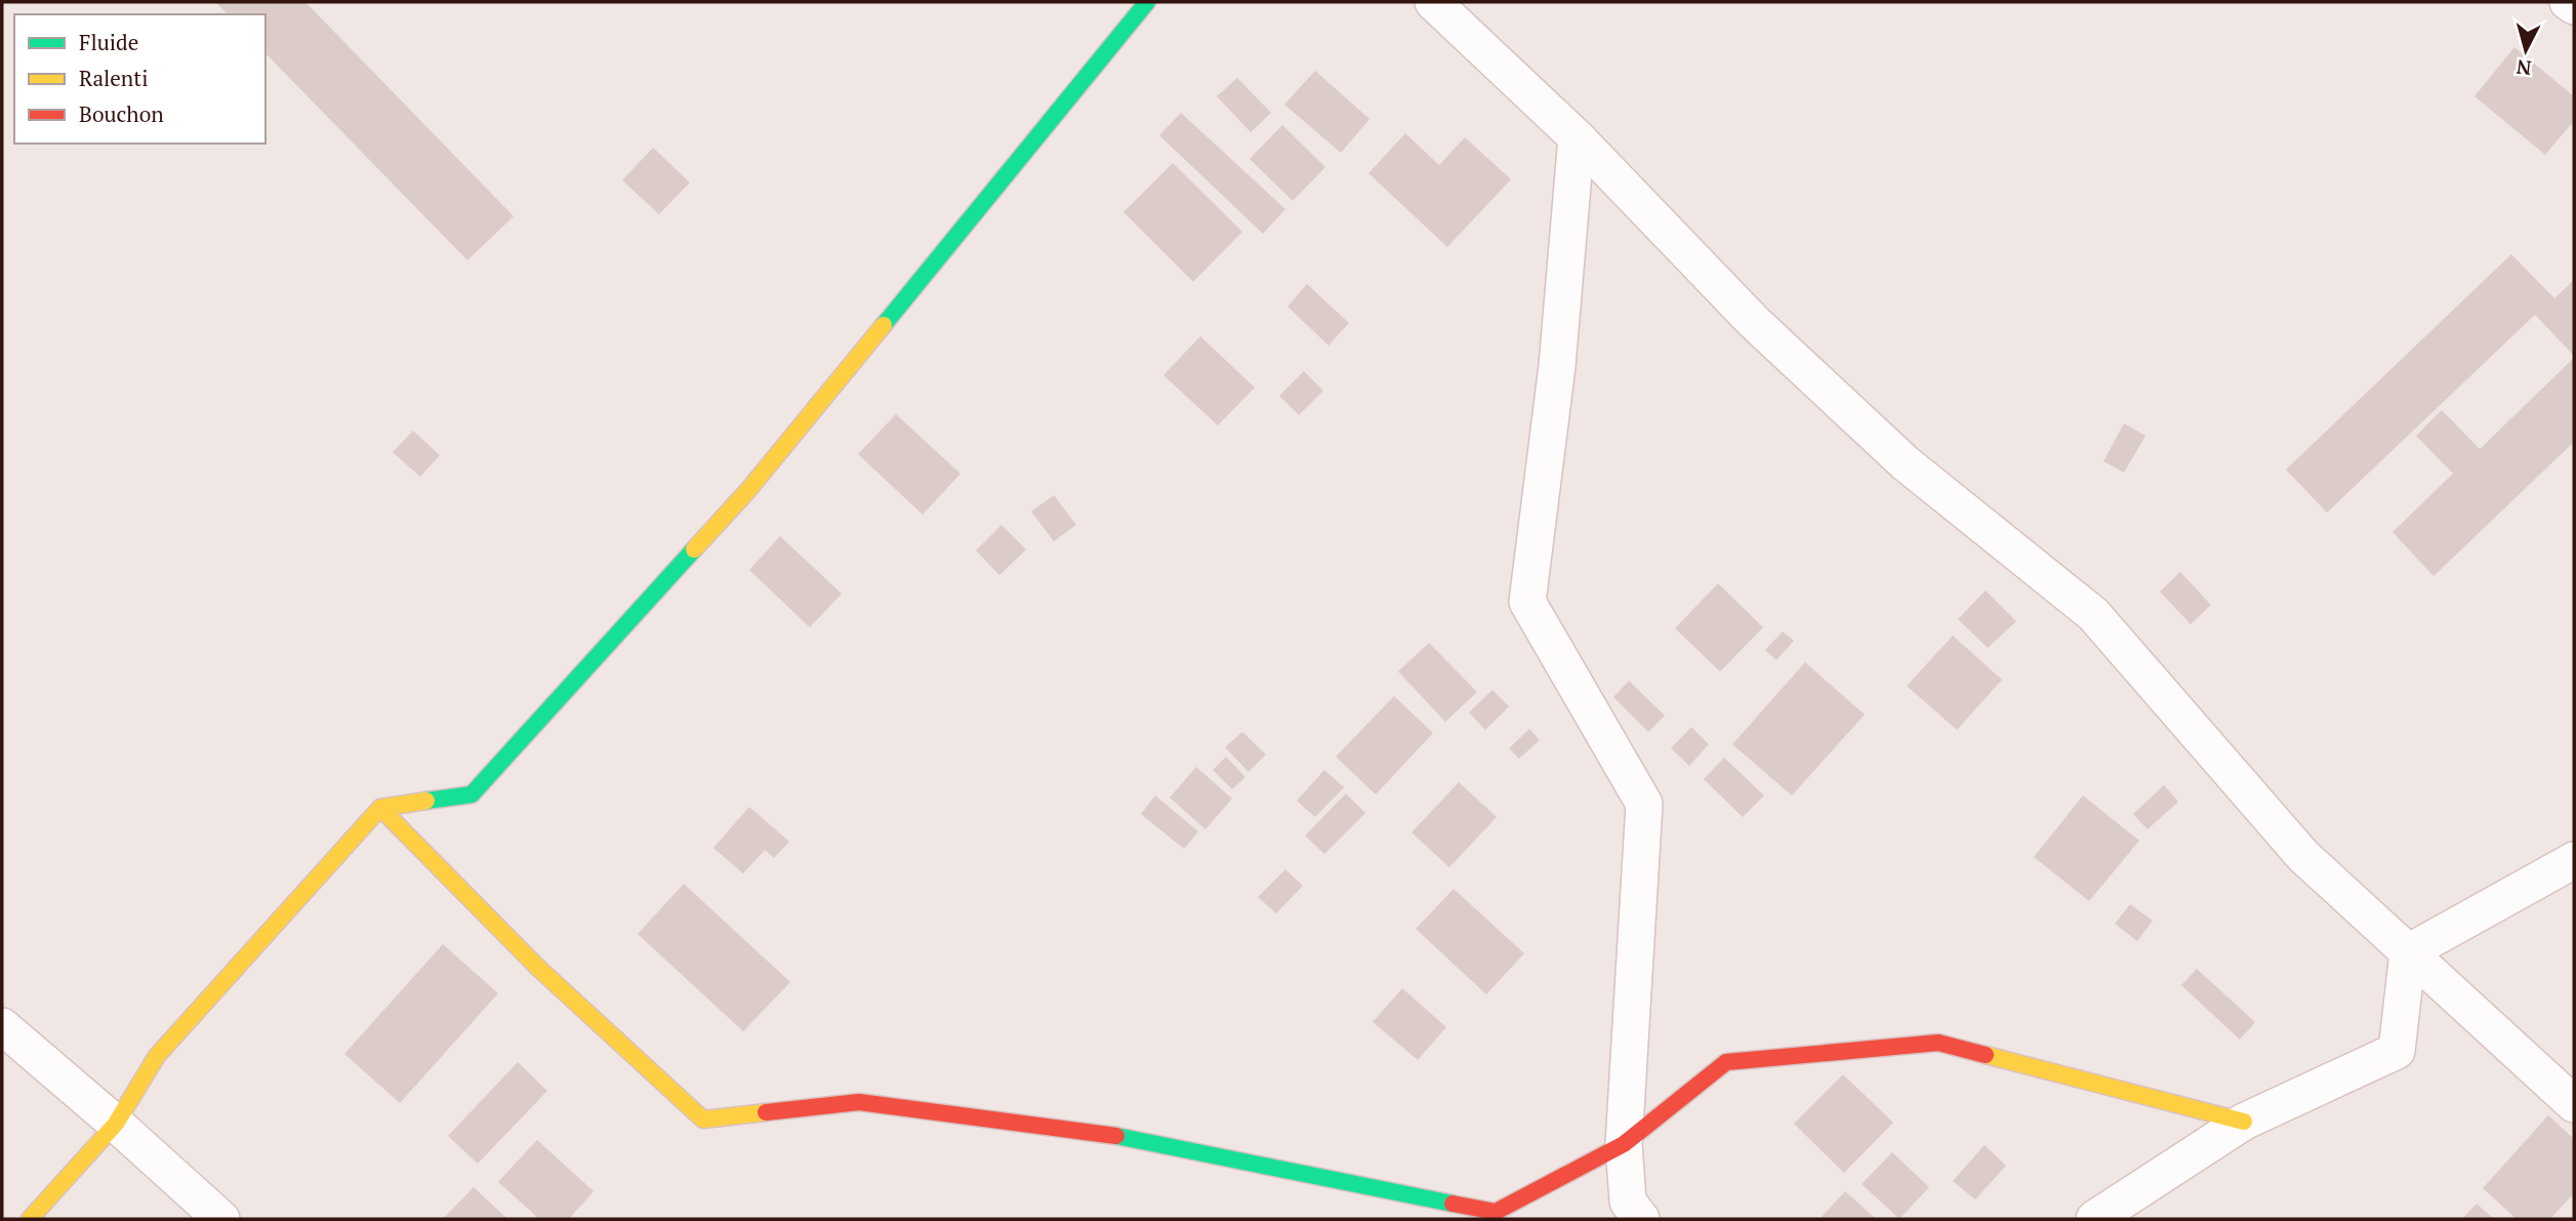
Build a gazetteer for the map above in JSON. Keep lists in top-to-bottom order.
{
  "legend": ["Fluide", "Ralenti", "Bouchon"],
  "north": "bottom"
}
